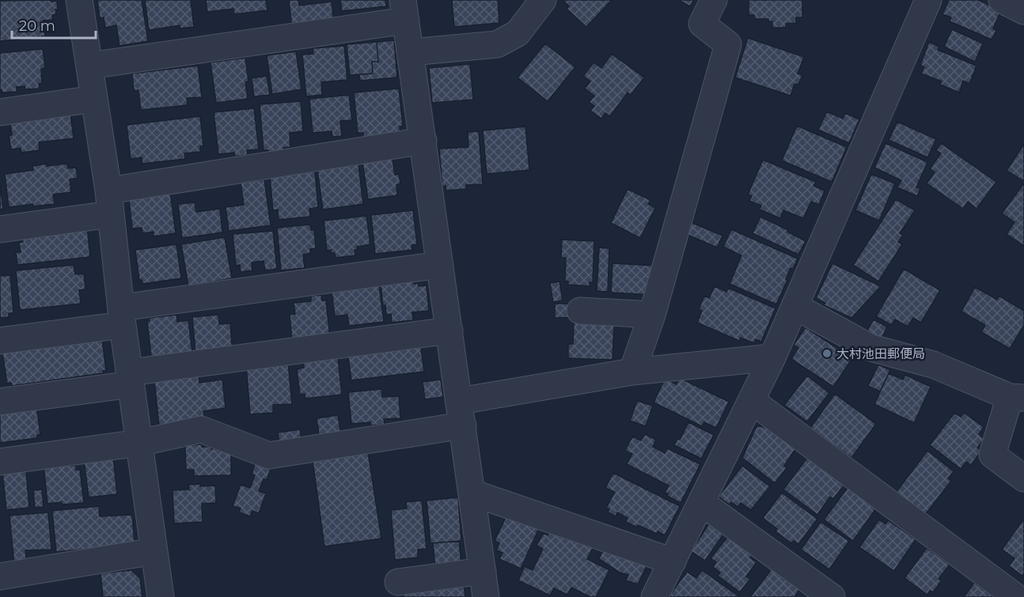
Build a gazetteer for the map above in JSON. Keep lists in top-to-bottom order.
{
  "places": ["大村池田郵便局"],
  "scale_bar": "20 m"
}
